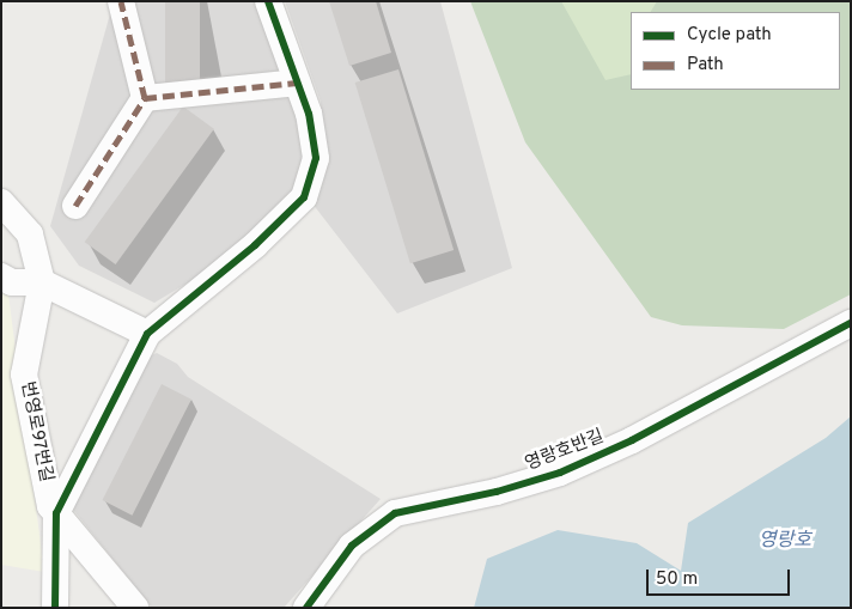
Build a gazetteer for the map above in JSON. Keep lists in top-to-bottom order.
{
  "streets": {
    "street": ["번영로97번길", "영랑호반길"]
  },
  "water": ["영랑호"],
  "legend": ["Cycle path", "Path"],
  "scale_bar": "50 m"
}
